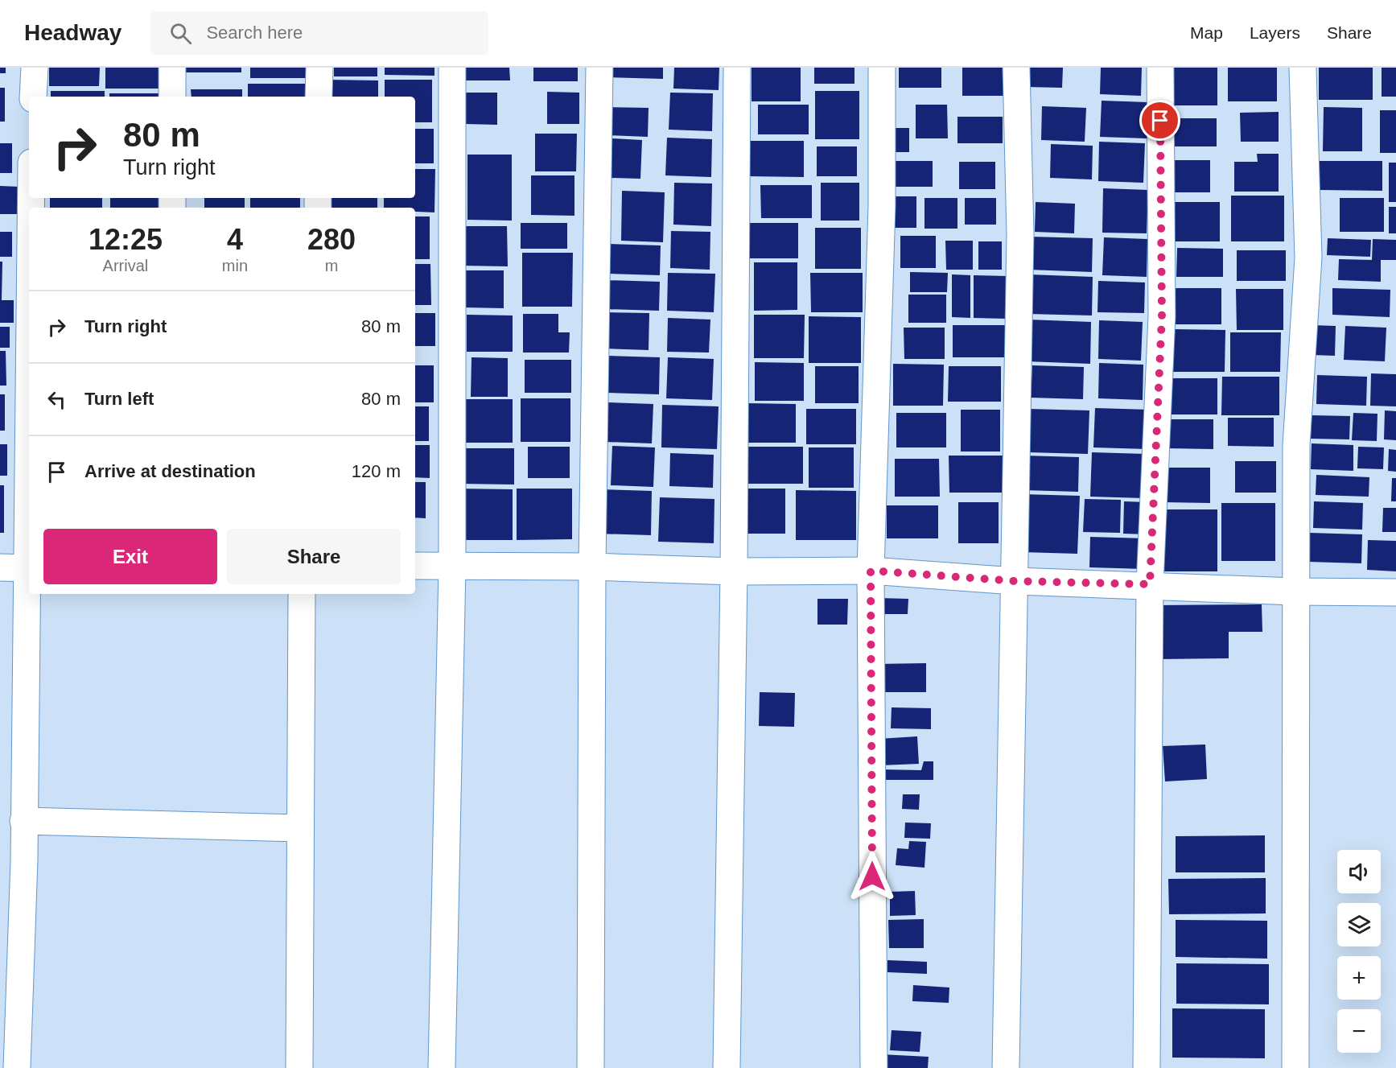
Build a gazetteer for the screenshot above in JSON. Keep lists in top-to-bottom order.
{
  "page": {
    "header": "Headway",
    "search": "Search here",
    "nav": ["Map", "Layers", "Share"],
    "turn": ["80 m", "Turn right"],
    "eta": [
      "12:25",
      "Arrival",
      "4",
      "min",
      "280",
      "m"
    ],
    "list": [
      {
        "name": "Turn right",
        "value": "80 m"
      },
      {
        "name": "Turn left",
        "value": "80 m"
      },
      {
        "name": "Arrive at destination",
        "value": "120 m"
      }
    ],
    "buttons": ["Exit", "Share"],
    "map_buttons": ["+", "−"]
  }
}
